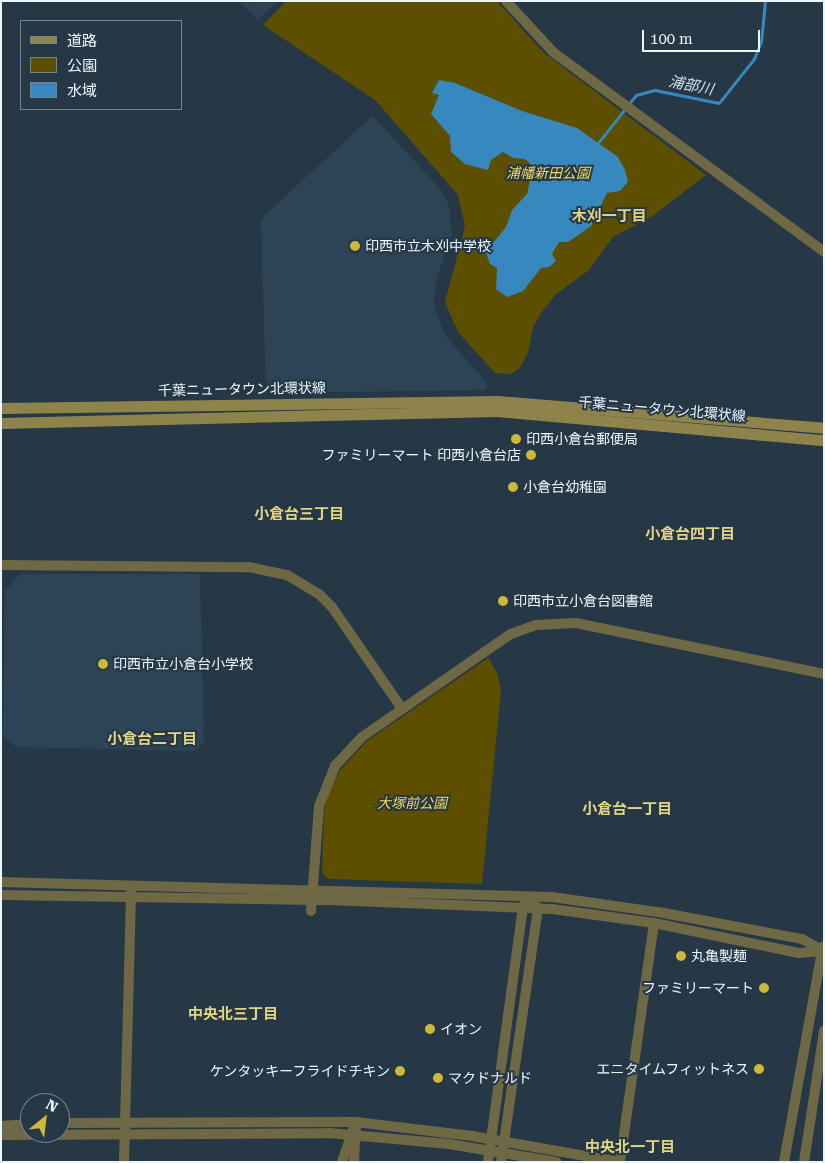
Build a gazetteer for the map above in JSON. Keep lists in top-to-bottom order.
{
  "streets": {
    "main road": ["千葉ニュータウン北環状線"]
  },
  "districts": [
    "木刈一丁目",
    "小倉台三丁目",
    "小倉台四丁目",
    "小倉台二丁目",
    "小倉台一丁目",
    "中央北三丁目",
    "中央北一丁目"
  ],
  "water": ["浦部川"],
  "parks": ["浦幡新田公園", "大塚前公園"],
  "places": [
    "印西市立木刈中学校",
    "印西小倉台郵便局",
    "ファミリーマート 印西小倉台店",
    "小倉台幼稚園",
    "印西市立小倉台図書館",
    "印西市立小倉台小学校",
    "丸亀製麺",
    "ファミリーマート",
    "イオン",
    "エニタイムフィットネス",
    "ケンタッキーフライドチキン",
    "マクドナルド"
  ],
  "legend": ["道路", "公園", "水域"],
  "scale_bar": "100 m",
  "north": "top right"
}
